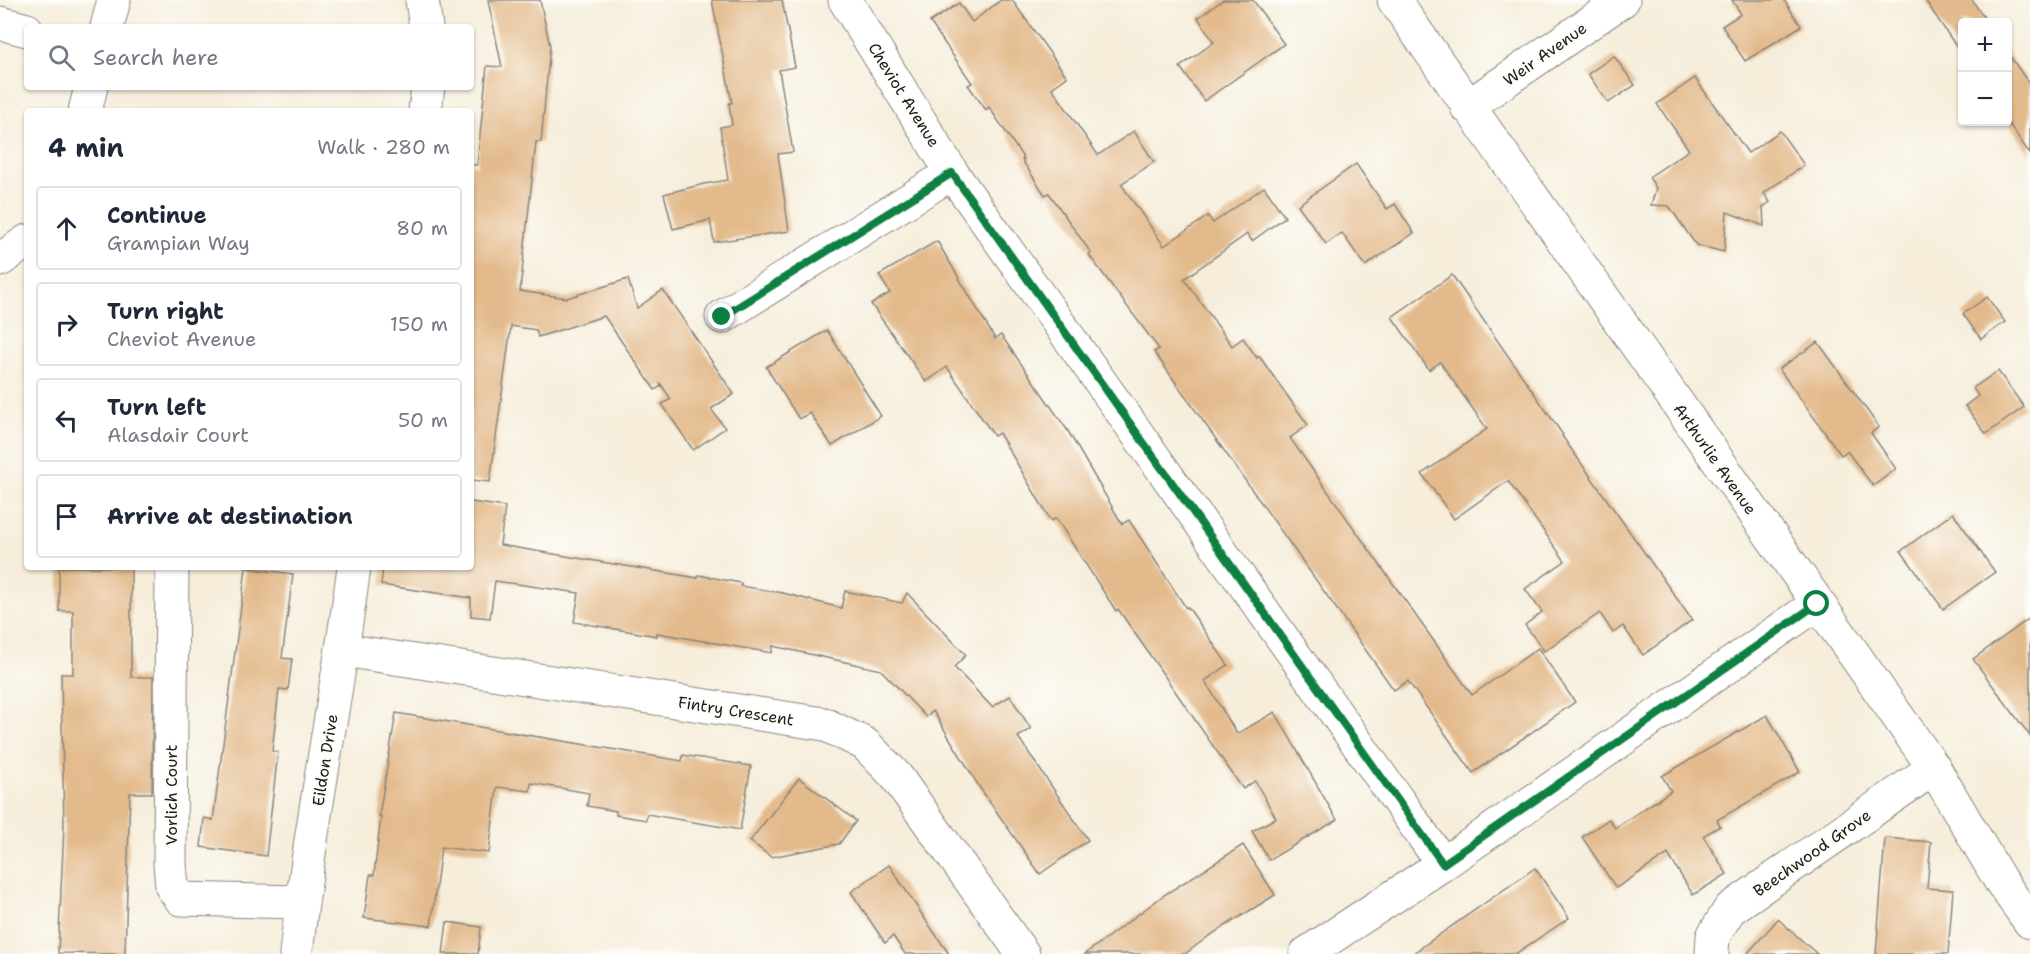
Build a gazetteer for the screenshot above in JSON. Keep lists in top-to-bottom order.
{
  "streets": {
    "street": [
      "Weir Avenue",
      "Cheviot Avenue",
      "Arthurlie Avenue",
      "Fintry Crescent",
      "Eildon Drive",
      "Vorlich Court",
      "Beechwood Grove"
    ]
  },
  "crossings": [
    ["Weir Avenue", "Arthurlie Avenue"],
    ["Arthurlie Avenue", "Beechwood Grove"],
    ["Fintry Crescent", "Eildon Drive"],
    ["Eildon Drive", "Vorlich Court"]
  ],
  "page": {
    "map_buttons": ["+", "−"],
    "search": "Search here",
    "heading": ["4 min", "Walk · 280 m"],
    "list": [
      ["Continue", "Grampian Way", "80 m"],
      ["Turn right", "Cheviot Avenue", "150 m"],
      ["Turn left", "Alasdair Court", "50 m"],
      "Arrive at destination"
    ]
  }
}
